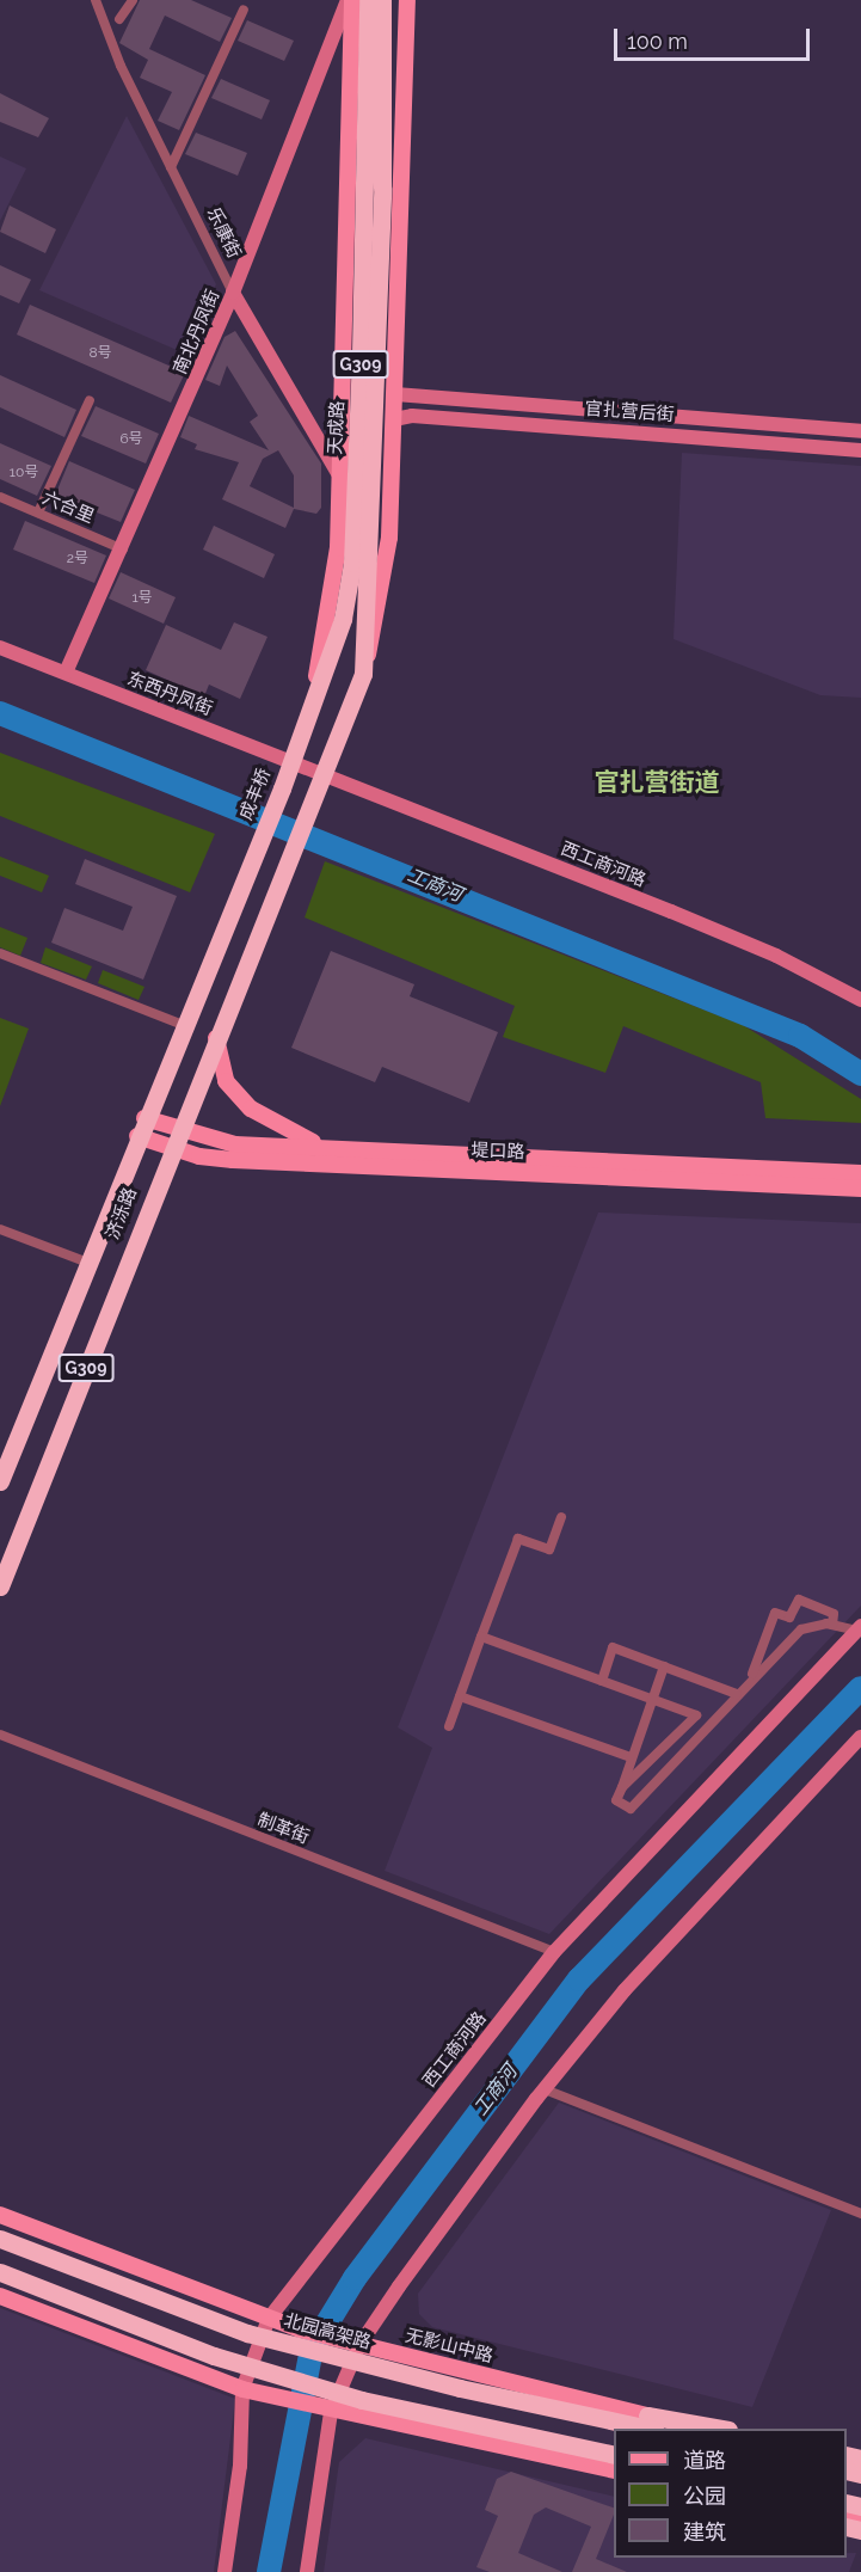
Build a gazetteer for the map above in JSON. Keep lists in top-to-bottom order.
{
  "streets": {
    "highway": [
      "G309",
      "天成路",
      "成丰桥",
      "济泺路",
      "北园高架路"
    ],
    "main road": [
      "乐康街",
      "南北丹凤街",
      "官扎营后街",
      "东西丹凤街",
      "西工商河路",
      "堤口路",
      "无影山中路"
    ],
    "street": ["六合里", "制革街"]
  },
  "crossings": [
    ["乐康街", "南北丹凤街"],
    ["乐康街", "天成路"],
    ["南北丹凤街", "天成路"],
    ["南北丹凤街", "六合里"],
    ["南北丹凤街", "东西丹凤街"],
    ["官扎营后街", "天成路"],
    ["天成路", "东西丹凤街"],
    ["天成路", "成丰桥"],
    ["天成路", "西工商河路"],
    ["天成路", "济泺路"],
    ["东西丹凤街", "成丰桥"],
    ["东西丹凤街", "西工商河路"],
    ["东西丹凤街", "济泺路"],
    ["成丰桥", "济泺路"],
    ["西工商河路", "济泺路"],
    ["西工商河路", "制革街"],
    ["西工商河路", "无影山中路"],
    ["堤口路", "济泺路"],
    ["北园高架路", "无影山中路"]
  ],
  "districts": ["官扎营街道"],
  "water": ["工商河"],
  "house_numbers": [
    "8号",
    "6号",
    "10号",
    "2号",
    "1号"
  ],
  "legend": ["道路", "公园", "建筑"],
  "scale_bar": "100 m"
}
